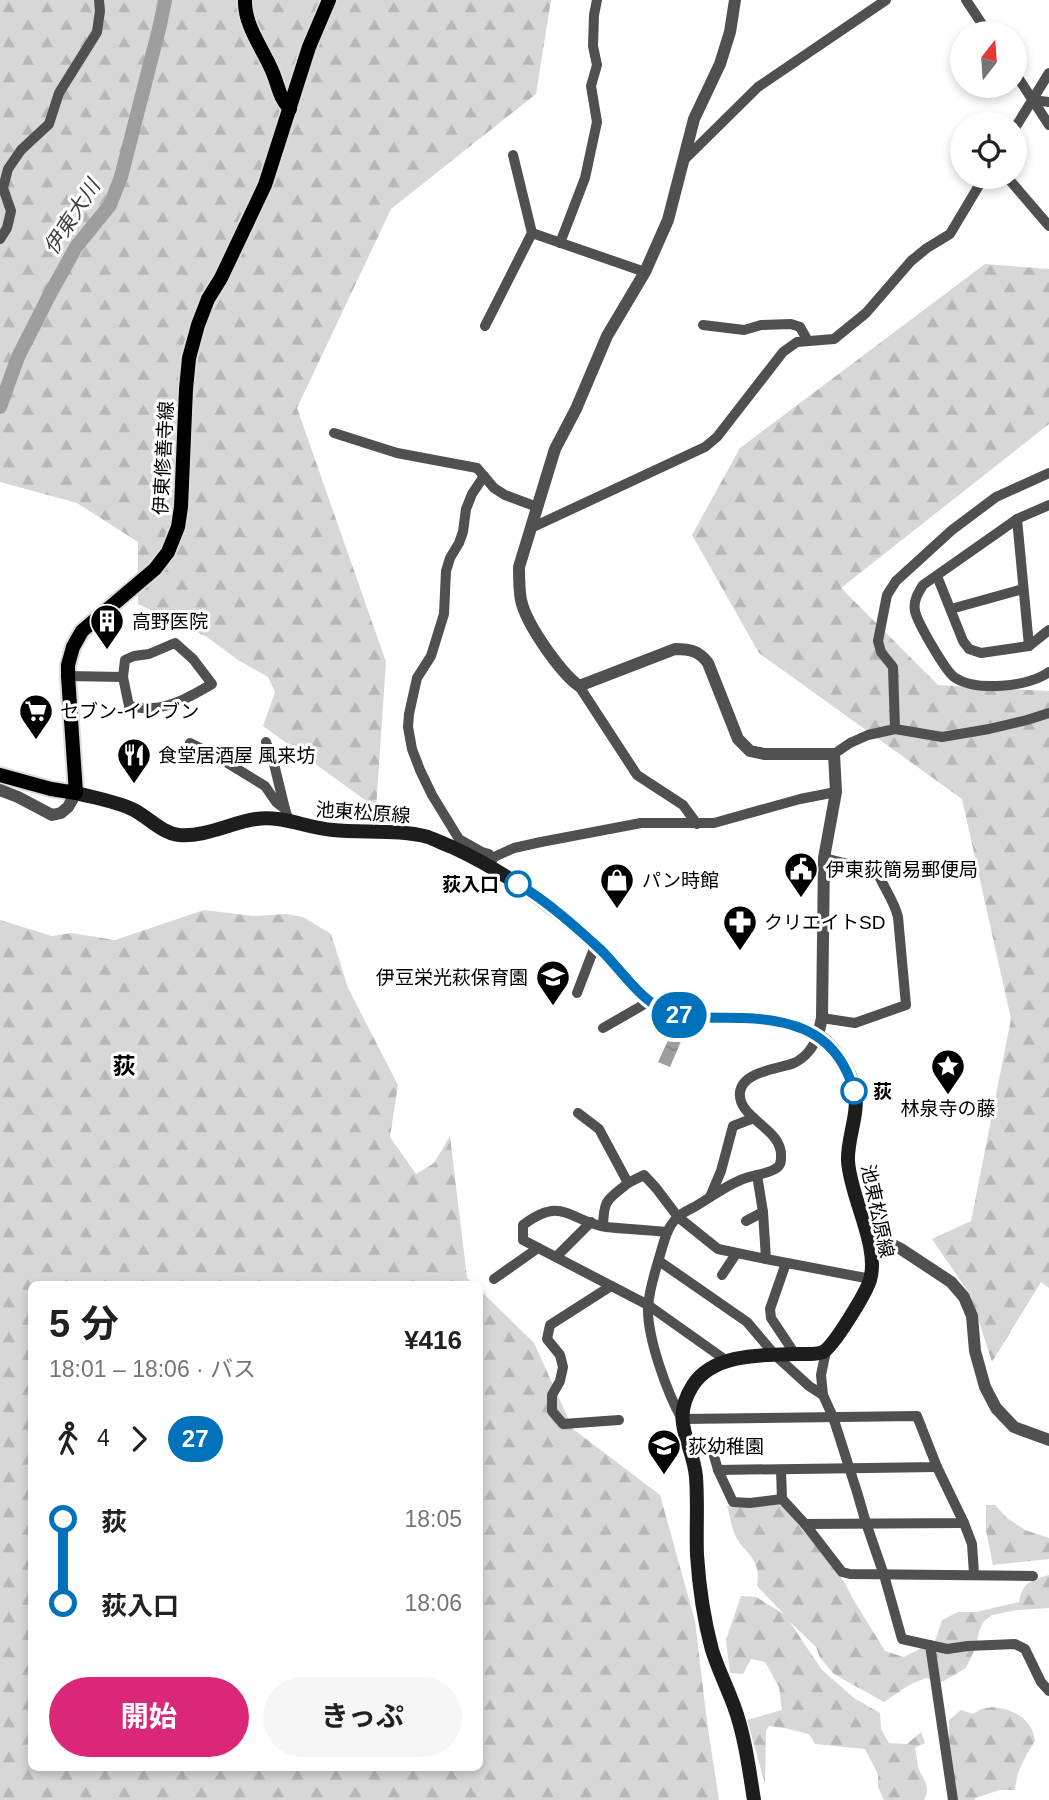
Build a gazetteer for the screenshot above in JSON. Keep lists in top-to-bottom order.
{
  "streets": {
    "main road": ["伊東修善寺線", "池東松原線"]
  },
  "crossings": [
    ["伊東修善寺線", "池東松原線"]
  ],
  "districts": ["荻"],
  "water": ["伊東大川"],
  "places": {
    "building": ["高野医院"],
    "supermarket": ["セブン-イレブン"],
    "restaurant": ["食堂居酒屋 風来坊"],
    "other": ["荻入口", "荻"],
    "public building": ["伊東荻簡易郵便局"],
    "shop": ["パン時館"],
    "pharmacy": ["クリエイトSD"],
    "school or university": ["伊豆栄光萩保育園", "荻幼稚園"],
    "place": ["林泉寺の藤"]
  },
  "lines": ["bus line 27"],
  "north": "top",
  "page": {
    "on_map": "27",
    "heading": ["5 分", "18:01 – 18:06 · バス", "¥416"],
    "legs": ["4", "27"],
    "list": [
      {
        "name": "荻",
        "value": "18:05"
      },
      {
        "name": "荻入口",
        "value": "18:06"
      }
    ],
    "buttons": ["開始", "きっぷ"]
  }
}
